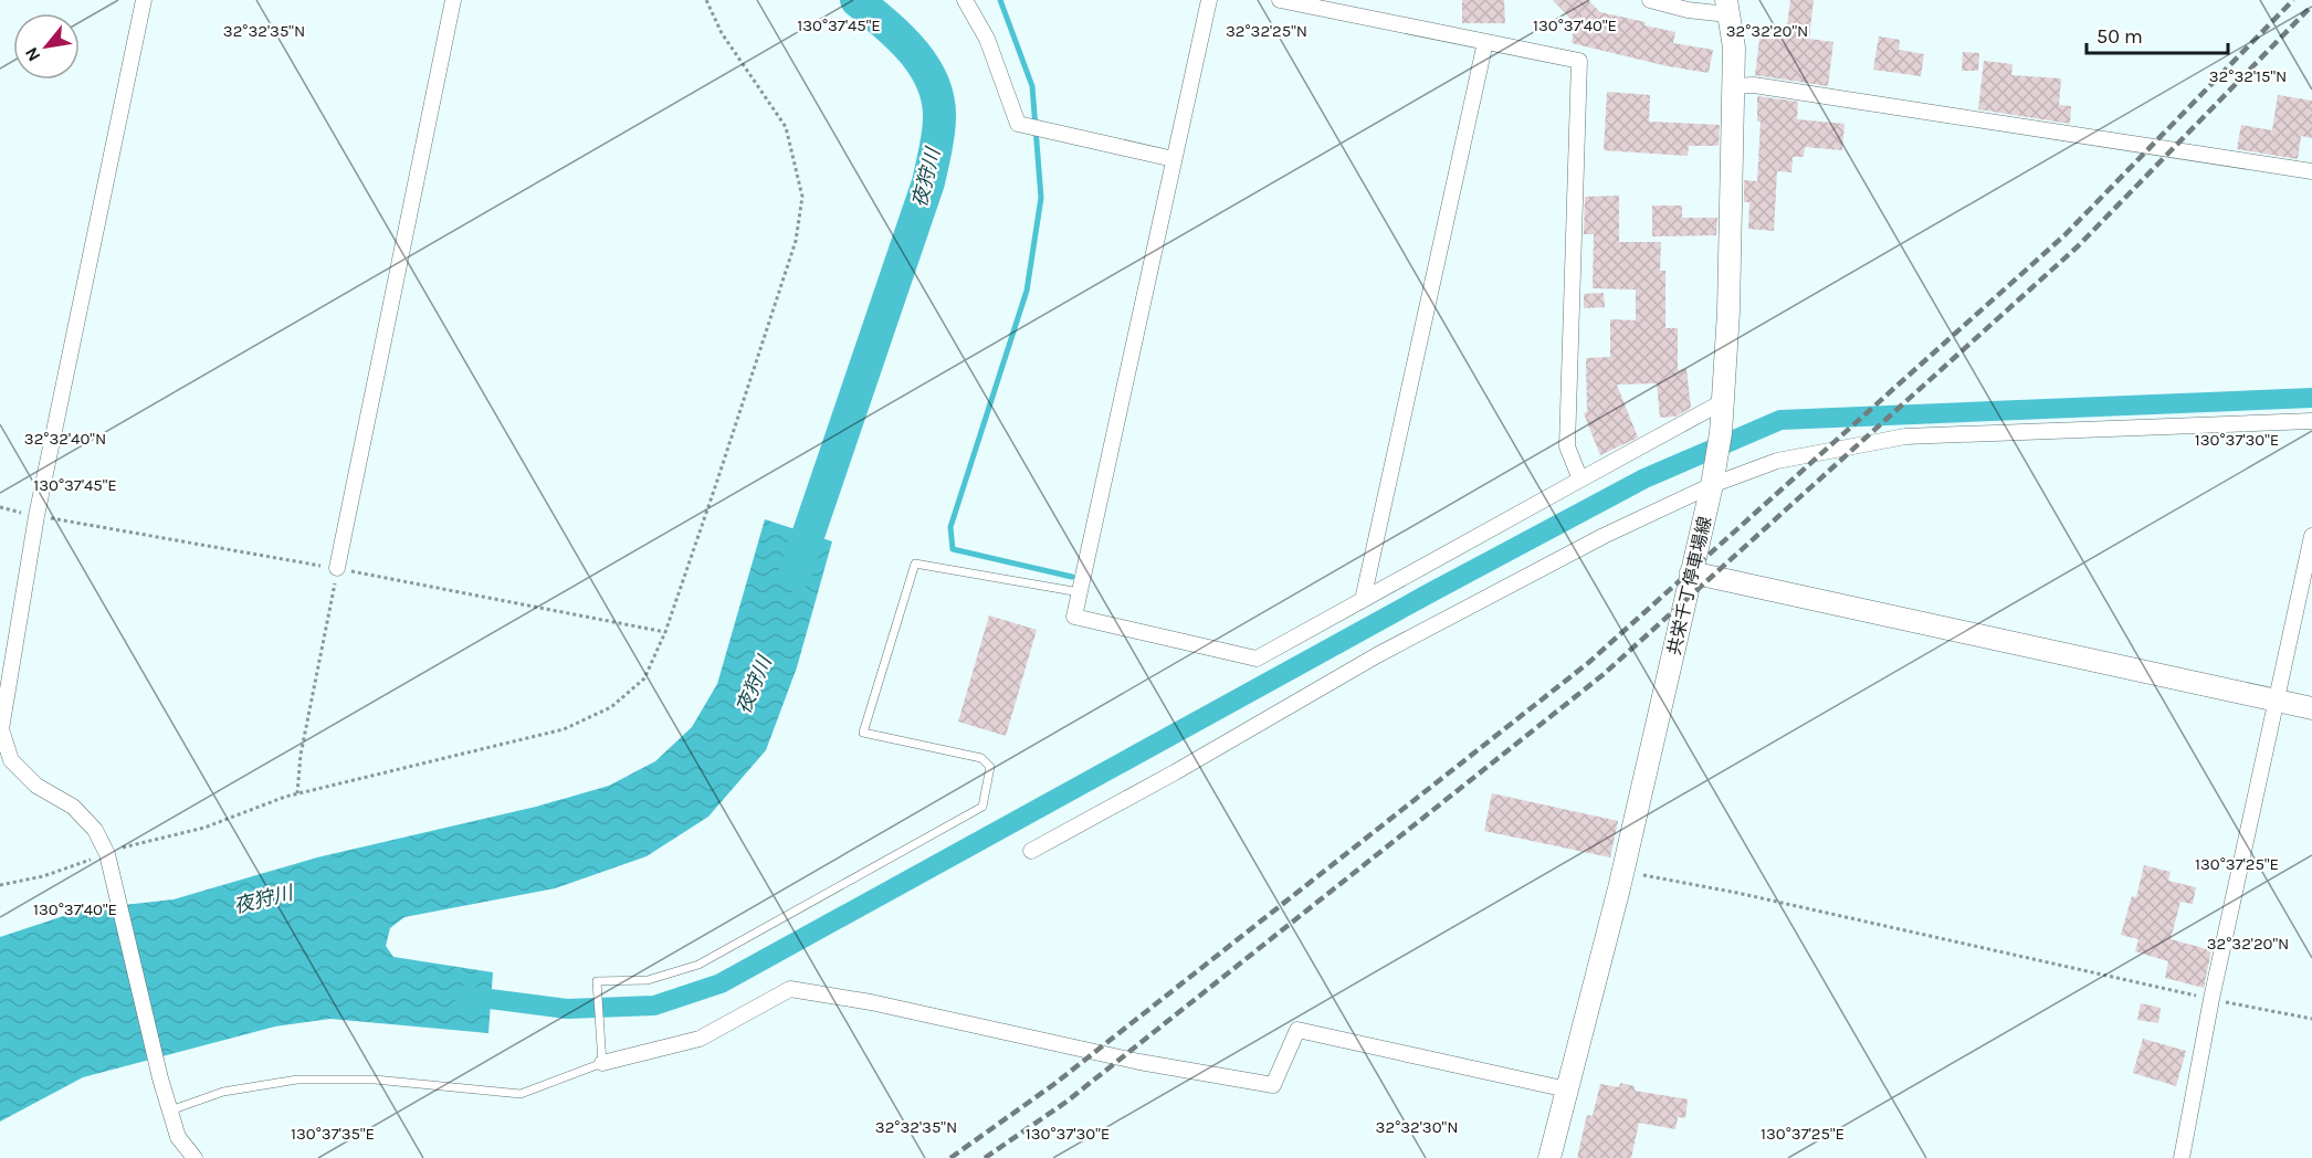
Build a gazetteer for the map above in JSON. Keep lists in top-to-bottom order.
{
  "streets": {
    "main road": ["共栄千丁停車場線"]
  },
  "water": ["夜狩川"],
  "scale_bar": "50 m",
  "north": "bottom left",
  "coordinates": [
    "130°37'45\"E",
    "130°37'40\"E",
    "32°32'35\"N",
    "32°32'20\"N",
    "32°32'25\"N",
    "32°32'15\"N",
    "32°32'40\"N",
    "130°37'30\"E",
    "130°37'25\"E",
    "32°32'30\"N",
    "130°37'35\"E"
  ]
}
